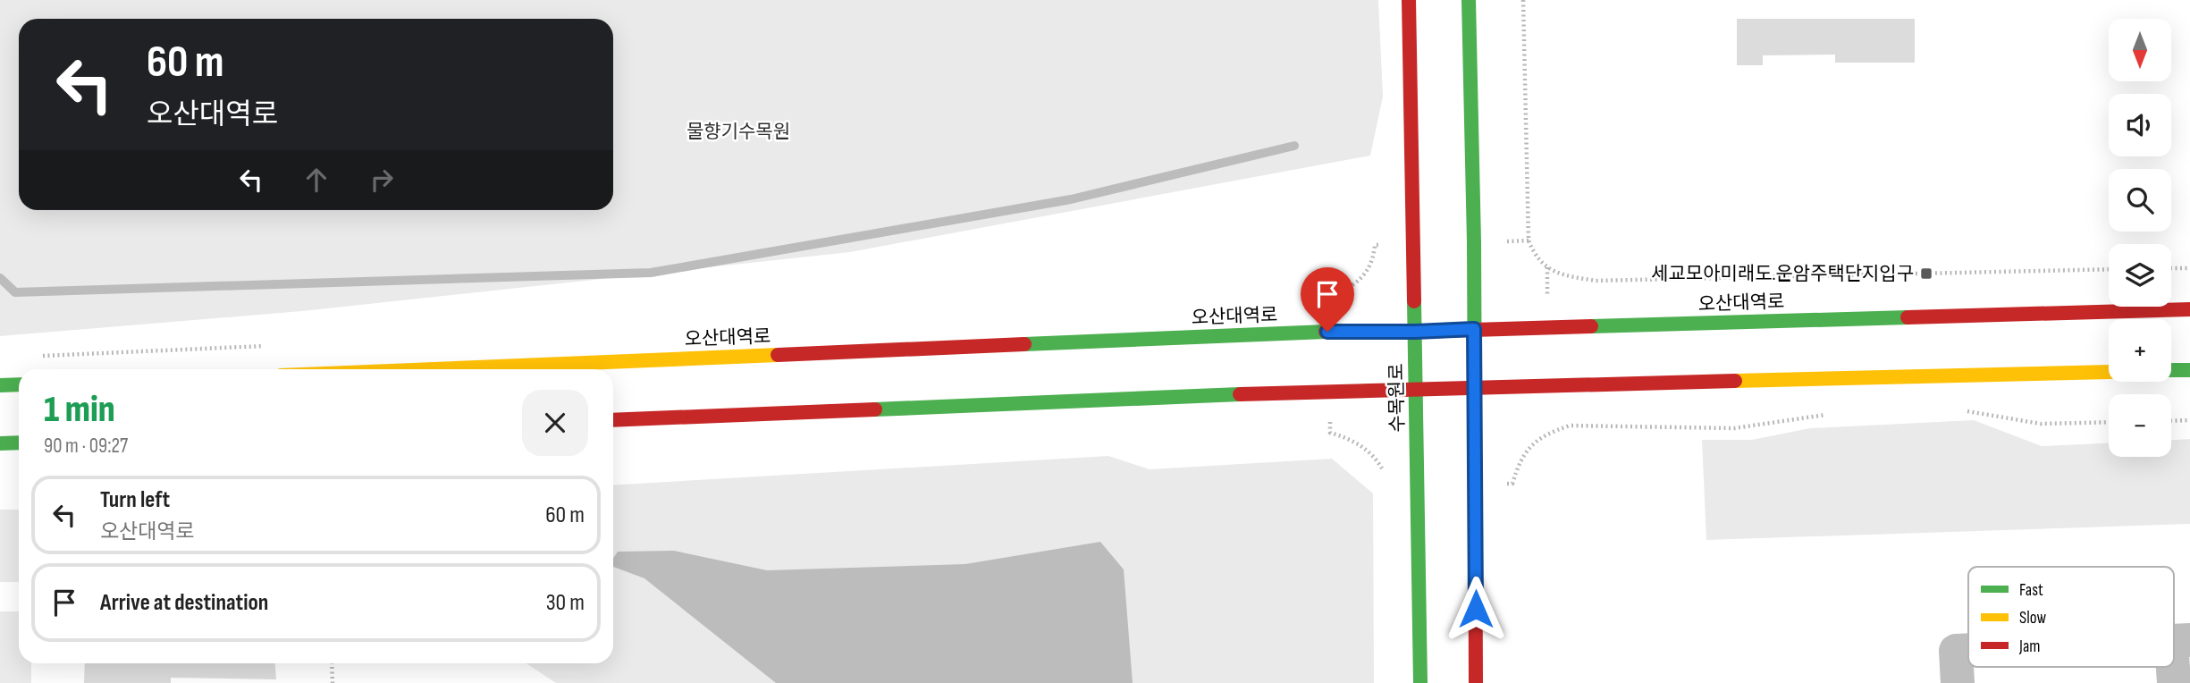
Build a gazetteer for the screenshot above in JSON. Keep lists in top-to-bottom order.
{
  "streets": {
    "main road": ["오산대역로", "수목원로"]
  },
  "crossings": [
    ["오산대역로", "수목원로"]
  ],
  "parks": ["물향기수목원"],
  "places": {
    "transit": ["세교모아미래도.운암주택단지입구"]
  },
  "legend": ["Fast", "Slow", "Jam"],
  "north": "bottom",
  "page": {
    "map_buttons": ["+", "−"],
    "turn": ["60 m", "오산대역로"],
    "heading": ["1 min", "90 m · 09:27"],
    "list": [
      {
        "name": "Turn left",
        "note": "오산대역로",
        "value": "60 m"
      },
      {
        "name": "Arrive at destination",
        "value": "30 m"
      }
    ]
  }
}
